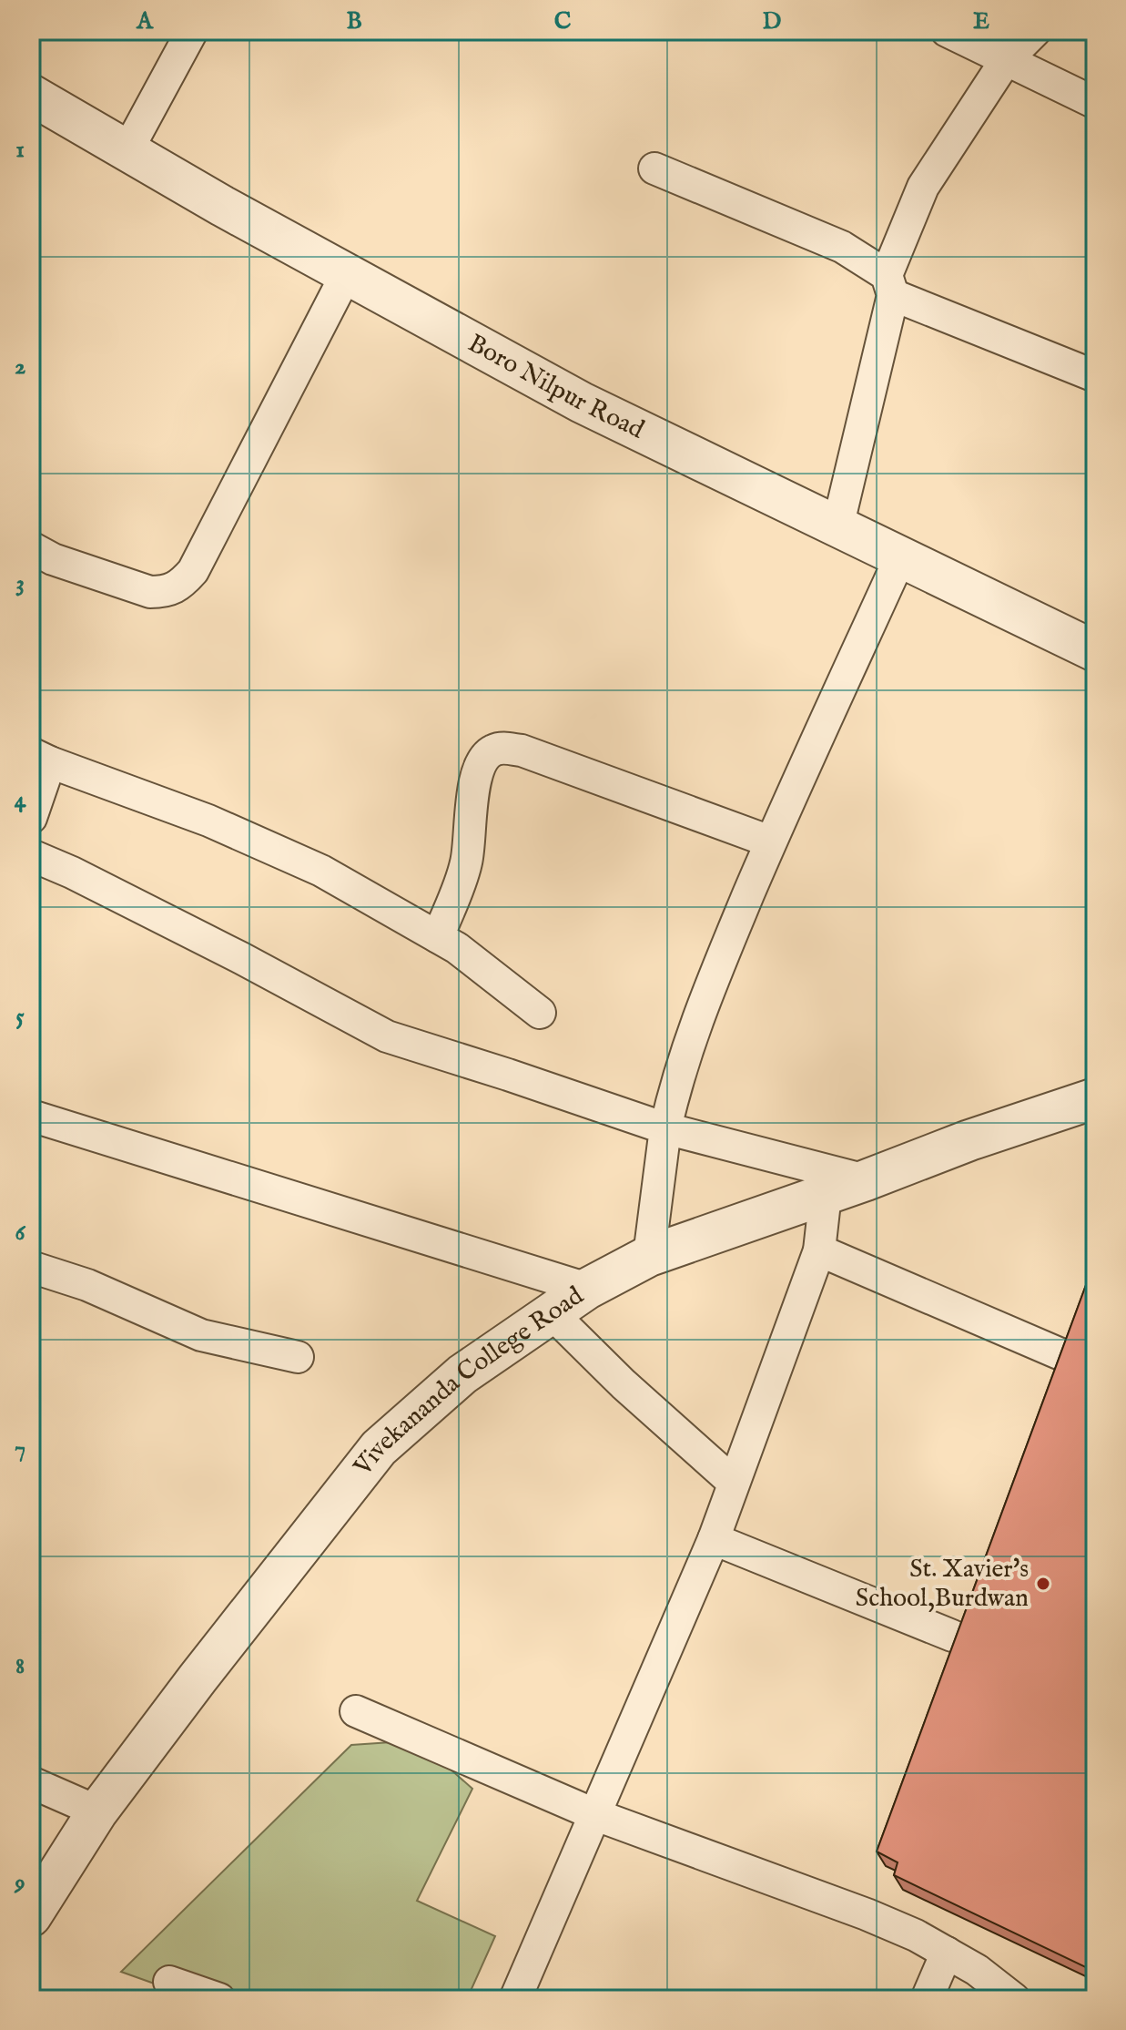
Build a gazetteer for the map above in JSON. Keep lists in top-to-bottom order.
{
  "streets": {
    "street": ["Boro Nilpur Road", "Vivekananda College Road"]
  },
  "places": ["St. Xavier's School,Burdwan"],
  "grid": {
    "columns": [
      "A",
      "B",
      "C",
      "D",
      "E"
    ],
    "rows": [
      "1",
      "2",
      "3",
      "4",
      "5",
      "6",
      "7",
      "8",
      "9"
    ]
  }
}
